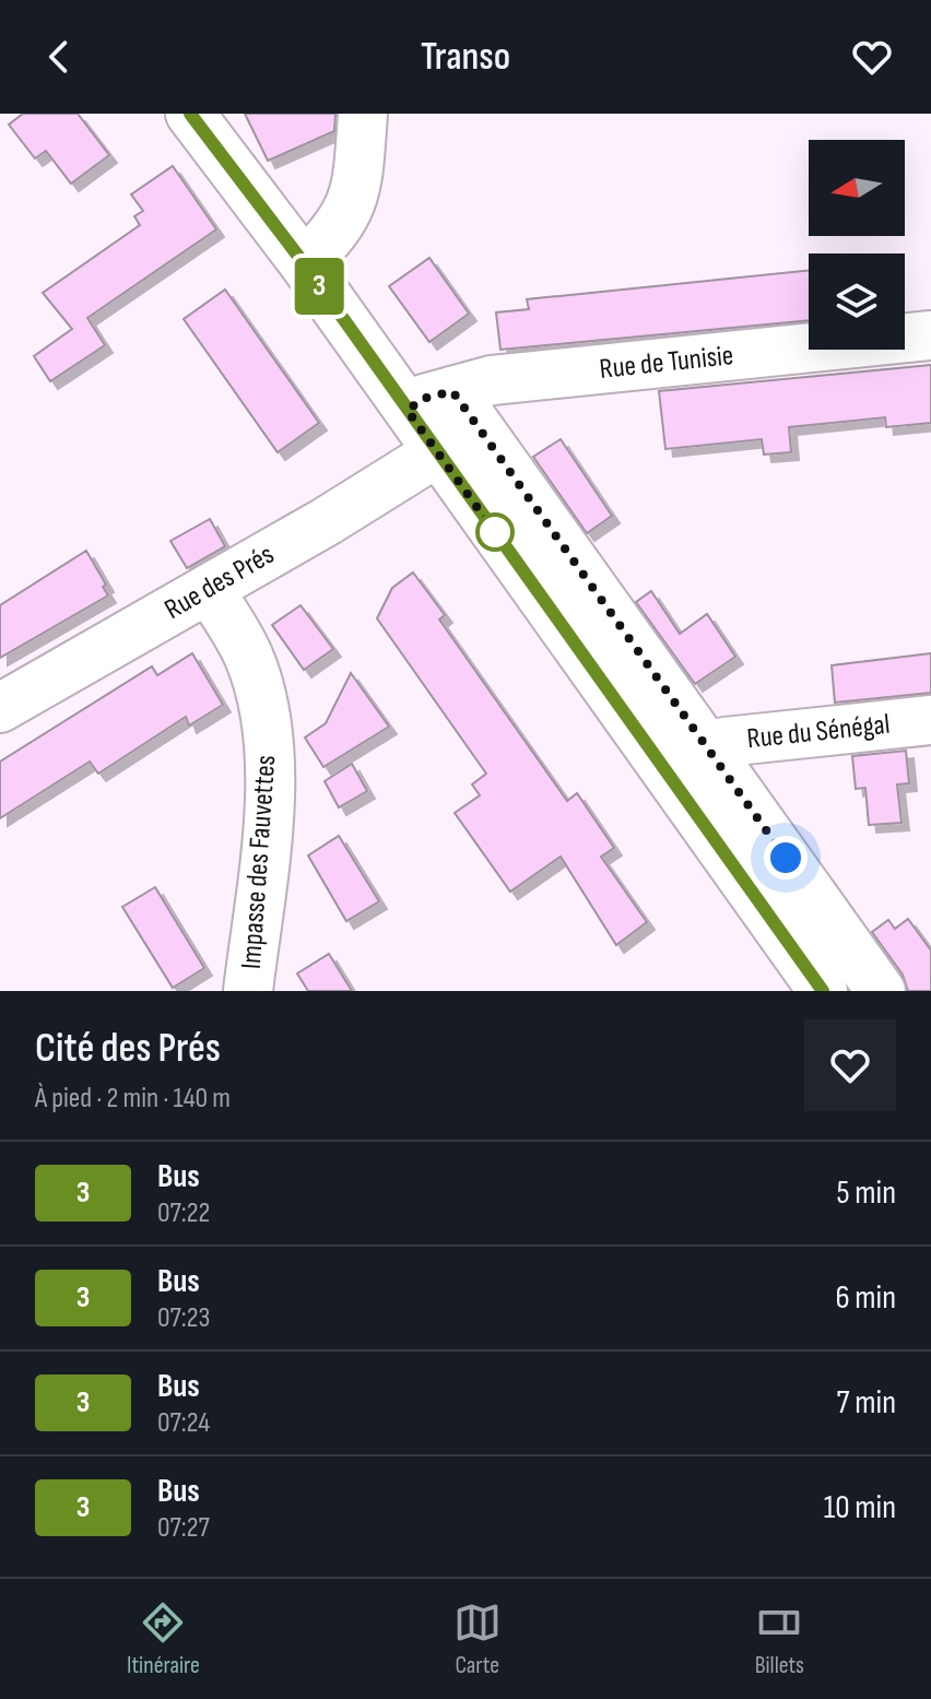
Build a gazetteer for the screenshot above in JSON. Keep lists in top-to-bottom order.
{
  "streets": {
    "street": [
      "Rue de Tunisie",
      "Rue des Prés",
      "Rue du Sénégal",
      "Impasse des Fauvettes"
    ]
  },
  "crossings": [
    ["Rue des Prés", "Impasse des Fauvettes"]
  ],
  "lines": ["bus line 3"],
  "north": "left",
  "page": {
    "header": "Transo",
    "on_map": "3",
    "heading": ["Cité des Prés", "À pied · 2 min · 140 m"],
    "list": [
      {
        "mark": "3",
        "name": "Bus",
        "note": "07:22",
        "value": "5 min"
      },
      {
        "mark": "3",
        "name": "Bus",
        "note": "07:23",
        "value": "6 min"
      },
      {
        "mark": "3",
        "name": "Bus",
        "note": "07:24",
        "value": "7 min"
      },
      {
        "mark": "3",
        "name": "Bus",
        "note": "07:27",
        "value": "10 min"
      }
    ],
    "tabs": ["Itinéraire", "Carte", "Billets"]
  }
}
